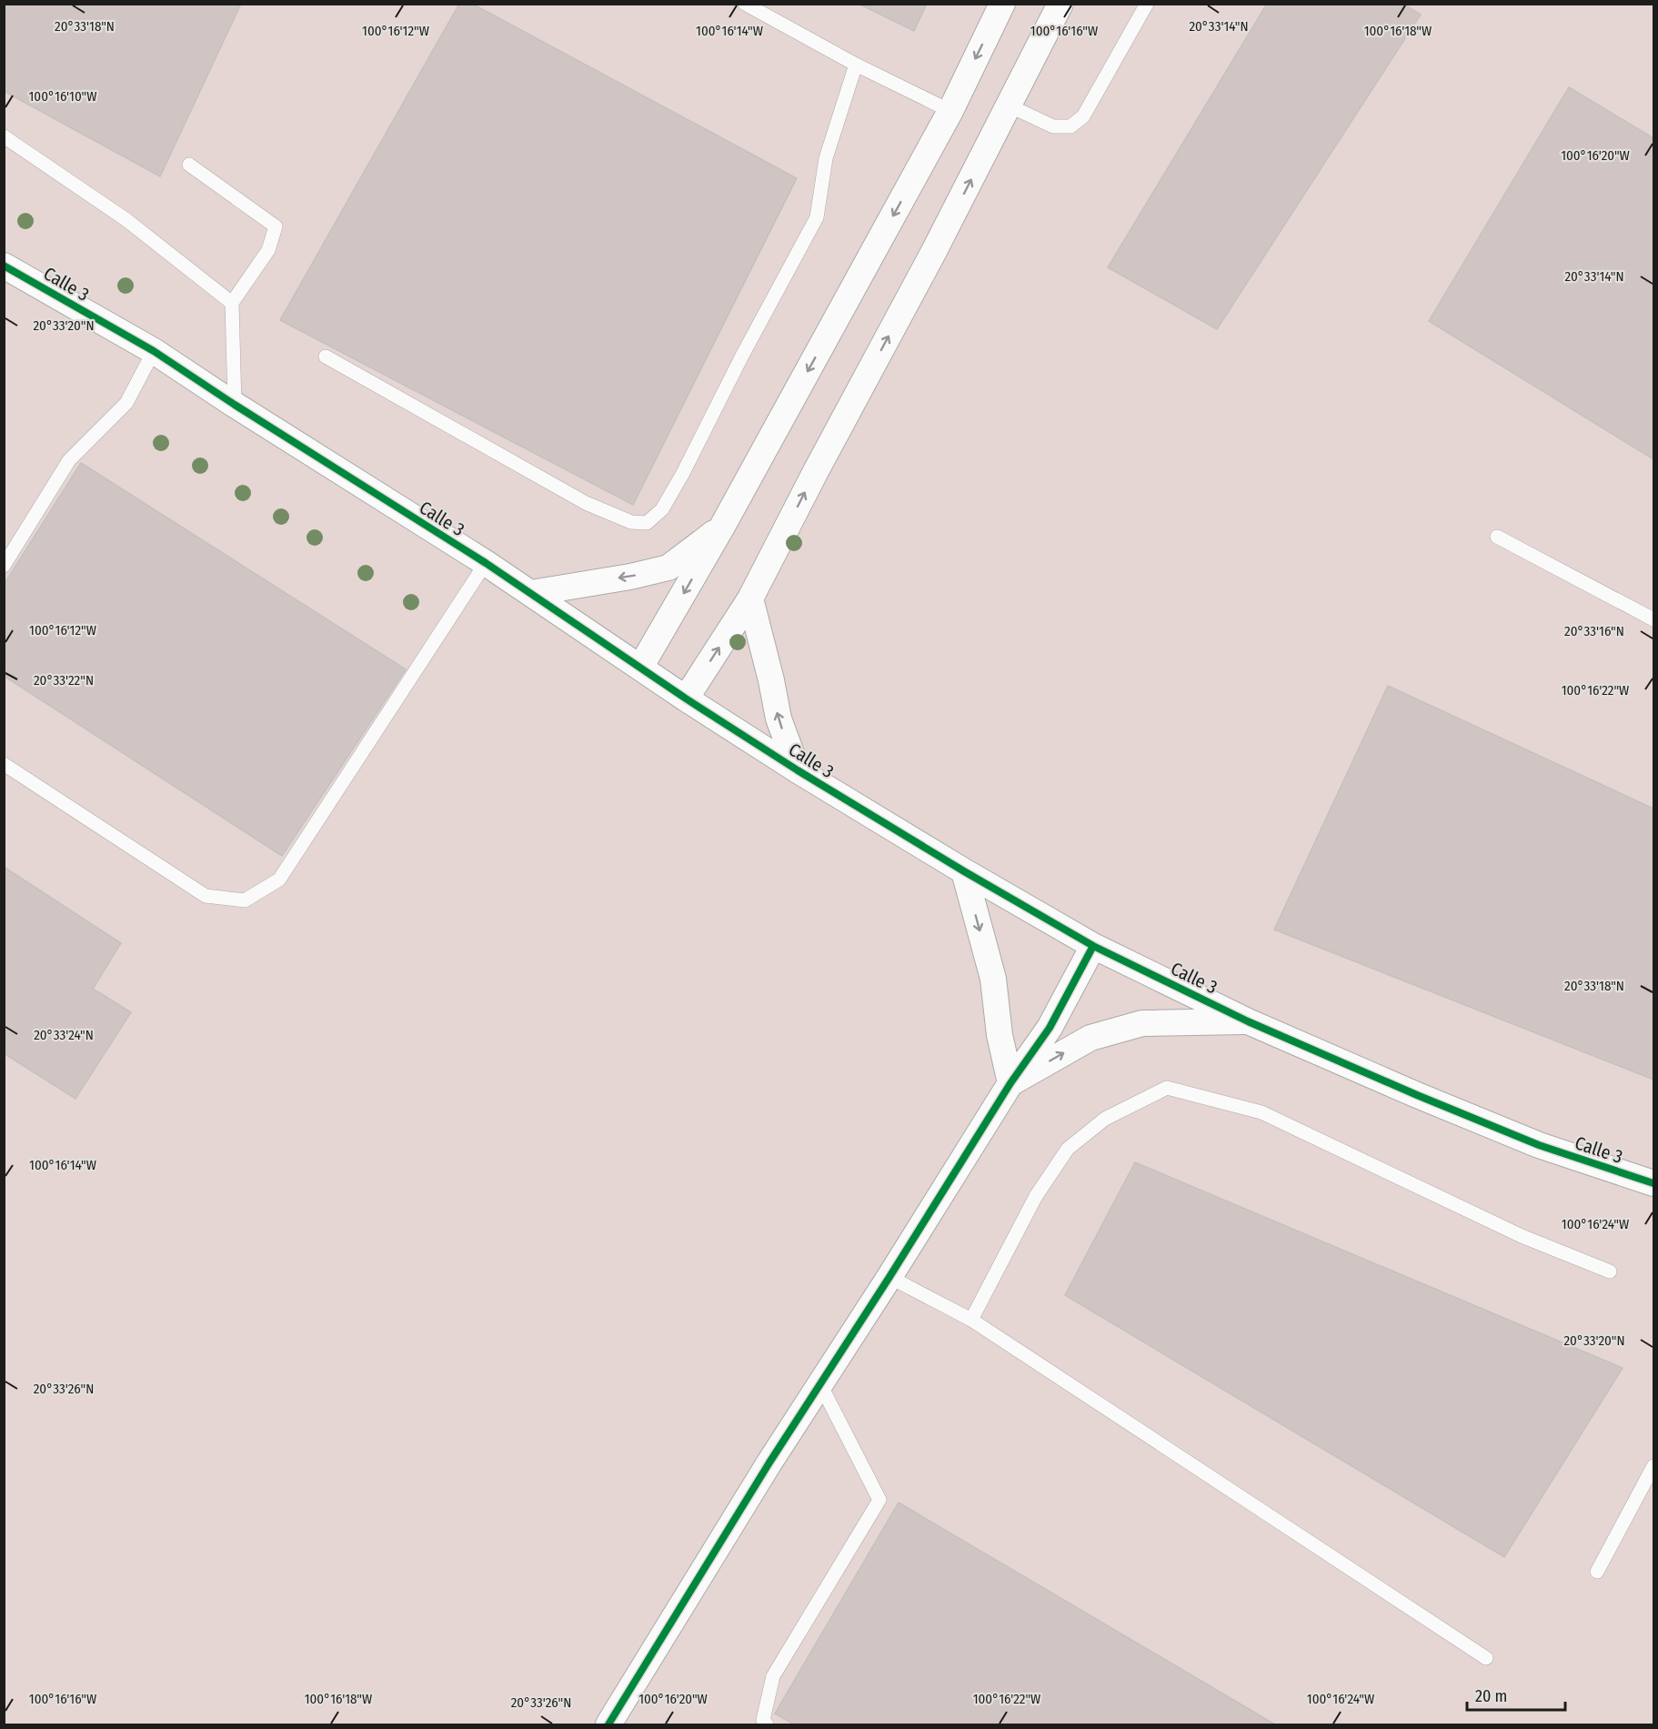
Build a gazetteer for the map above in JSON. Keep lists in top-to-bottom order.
{
  "streets": {
    "street": ["Calle 3"]
  },
  "scale_bar": "20 m",
  "coordinates": [
    "20°33'14\"N",
    "20°33'18\"N",
    "100°16'12\"W",
    "100°16'14\"W",
    "100°16'16\"W",
    "100°16'18\"W",
    "100°16'10\"W",
    "100°16'20\"W",
    "20°33'20\"N",
    "20°33'16\"N",
    "20°33'22\"N",
    "100°16'22\"W",
    "20°33'24\"N",
    "100°16'24\"W",
    "20°33'26\"N"
  ]
}
